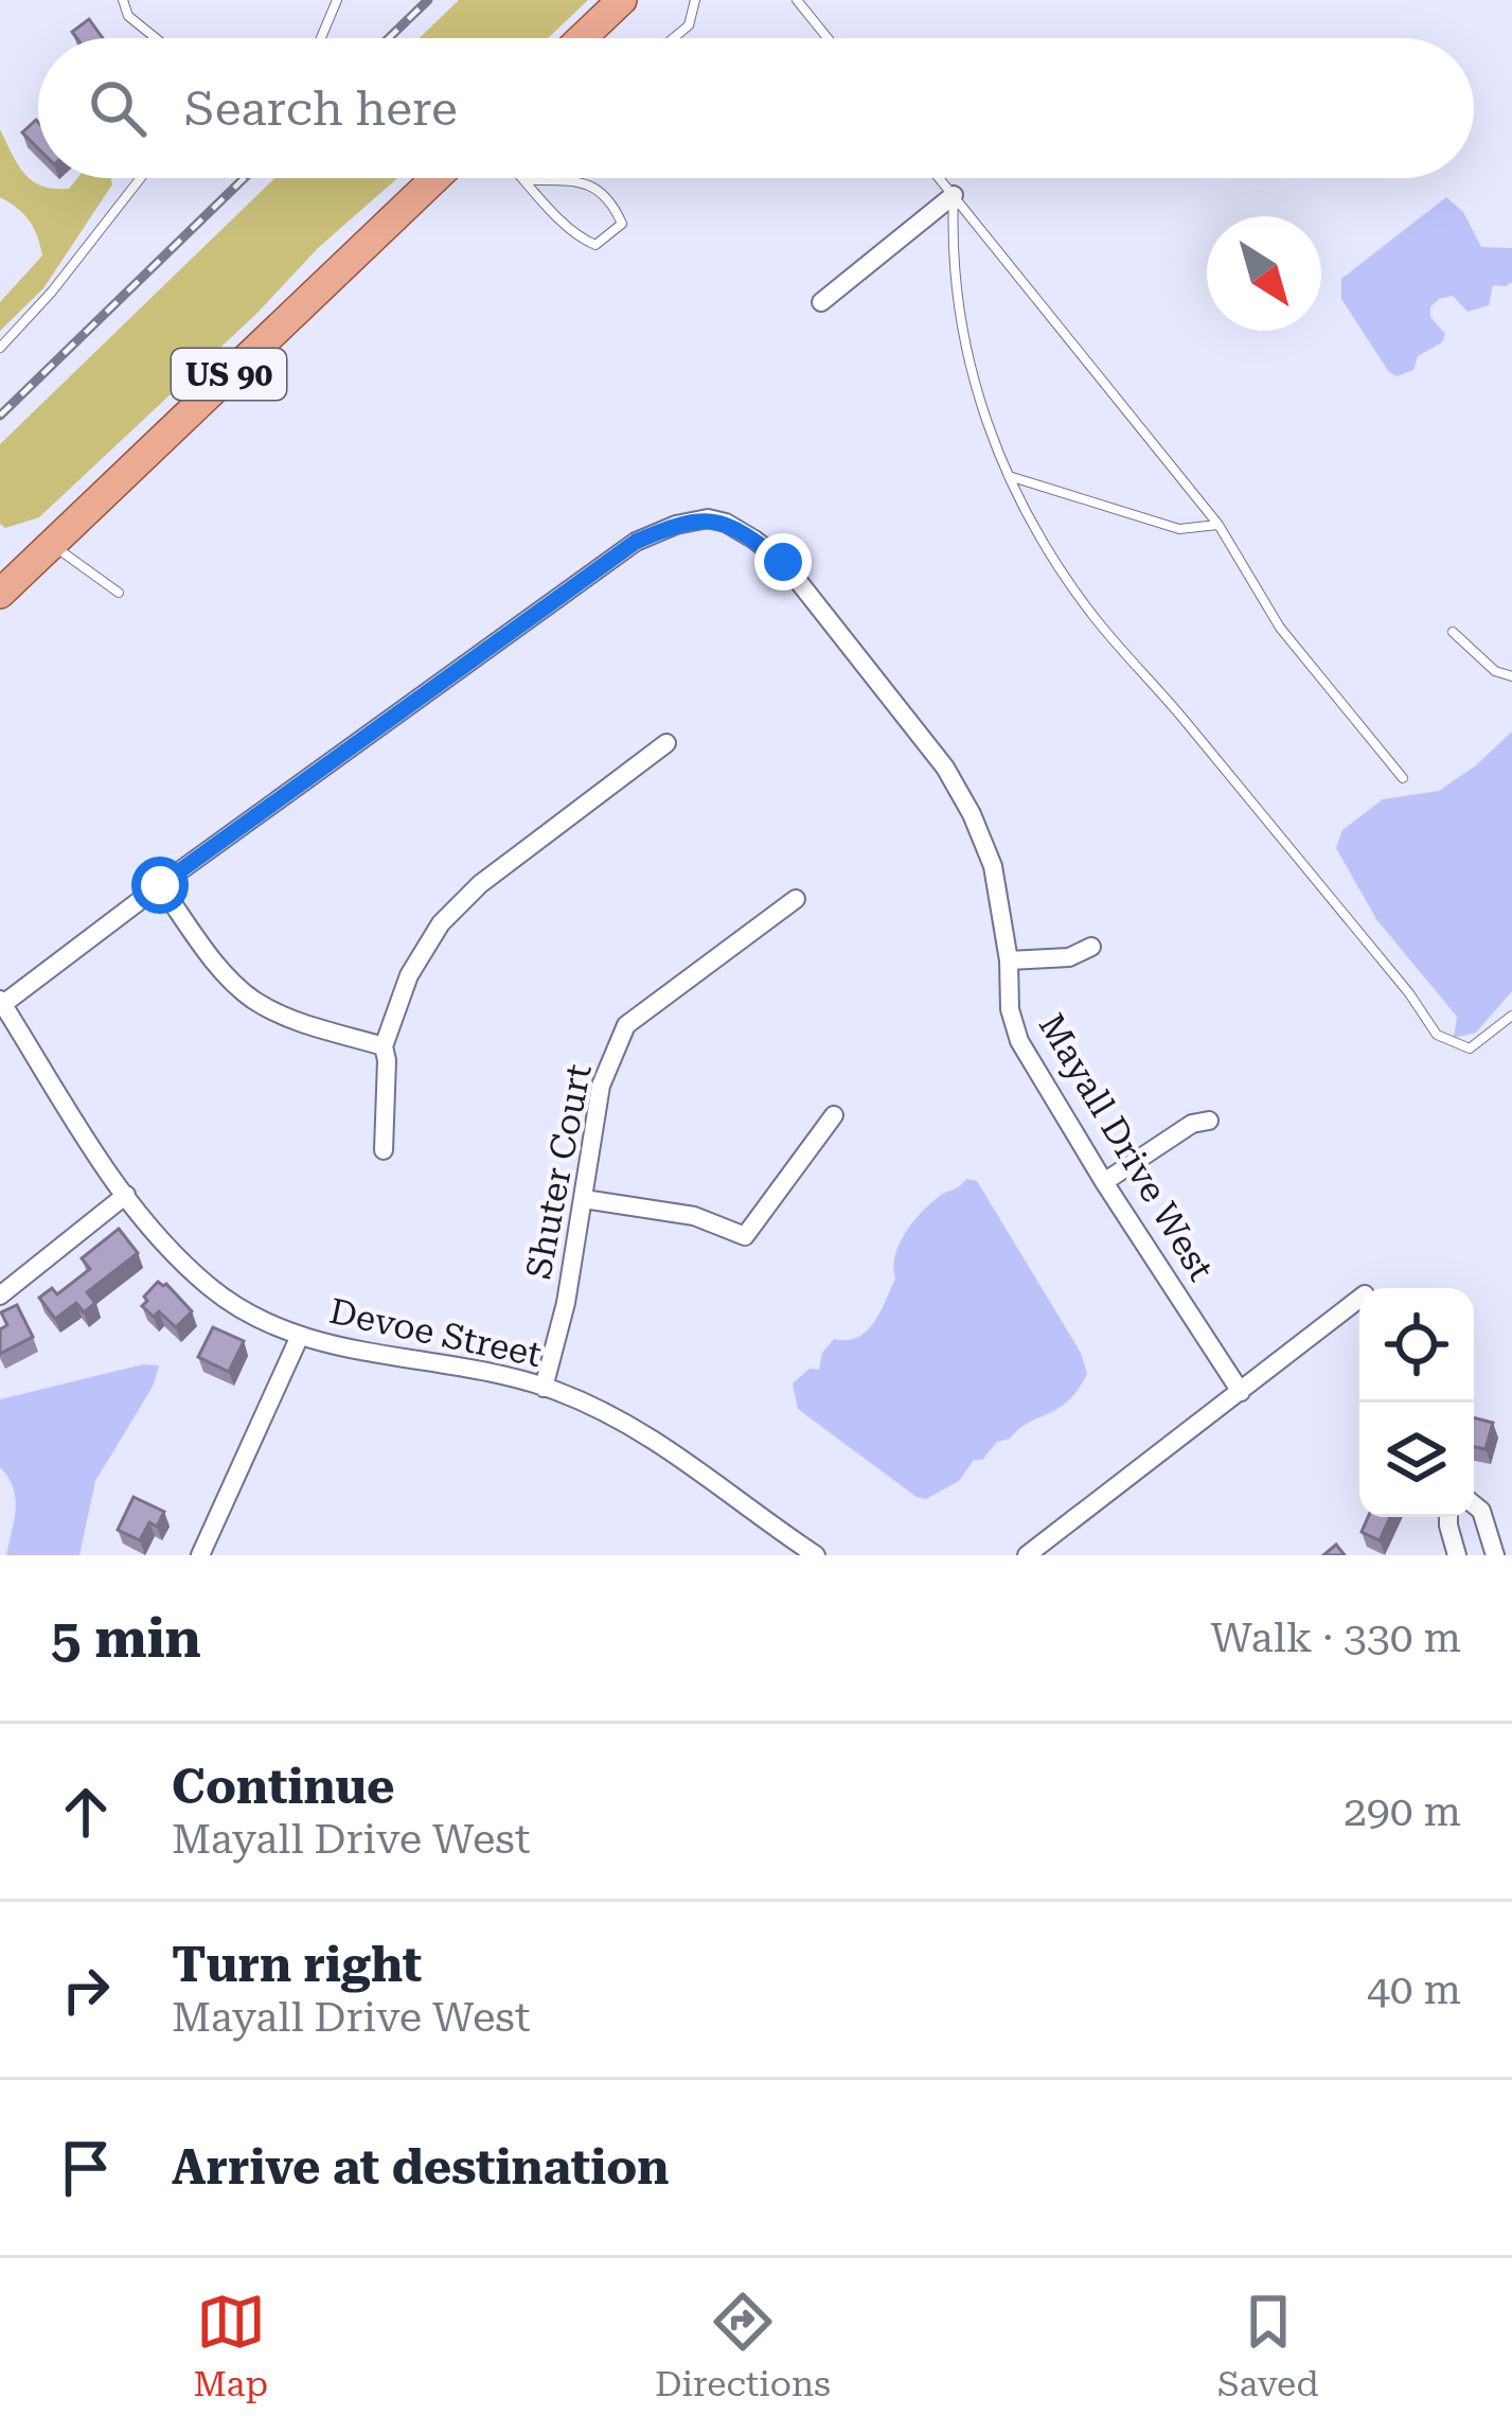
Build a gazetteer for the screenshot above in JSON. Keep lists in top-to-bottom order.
{
  "streets": {
    "main road": ["US 90"],
    "street": ["Mayall Drive West", "Shuter Court", "Devoe Street"]
  },
  "crossings": [
    ["Mayall Drive West", "Devoe Street"],
    ["Shuter Court", "Devoe Street"]
  ],
  "north": "bottom right",
  "page": {
    "search": "Search here",
    "heading": ["5 min", "Walk · 330 m"],
    "list": [
      ["Continue", "Mayall Drive West", "290 m"],
      ["Turn right", "Mayall Drive West", "40 m"],
      "Arrive at destination"
    ],
    "nav": ["Map", "Directions", "Saved"]
  }
}
